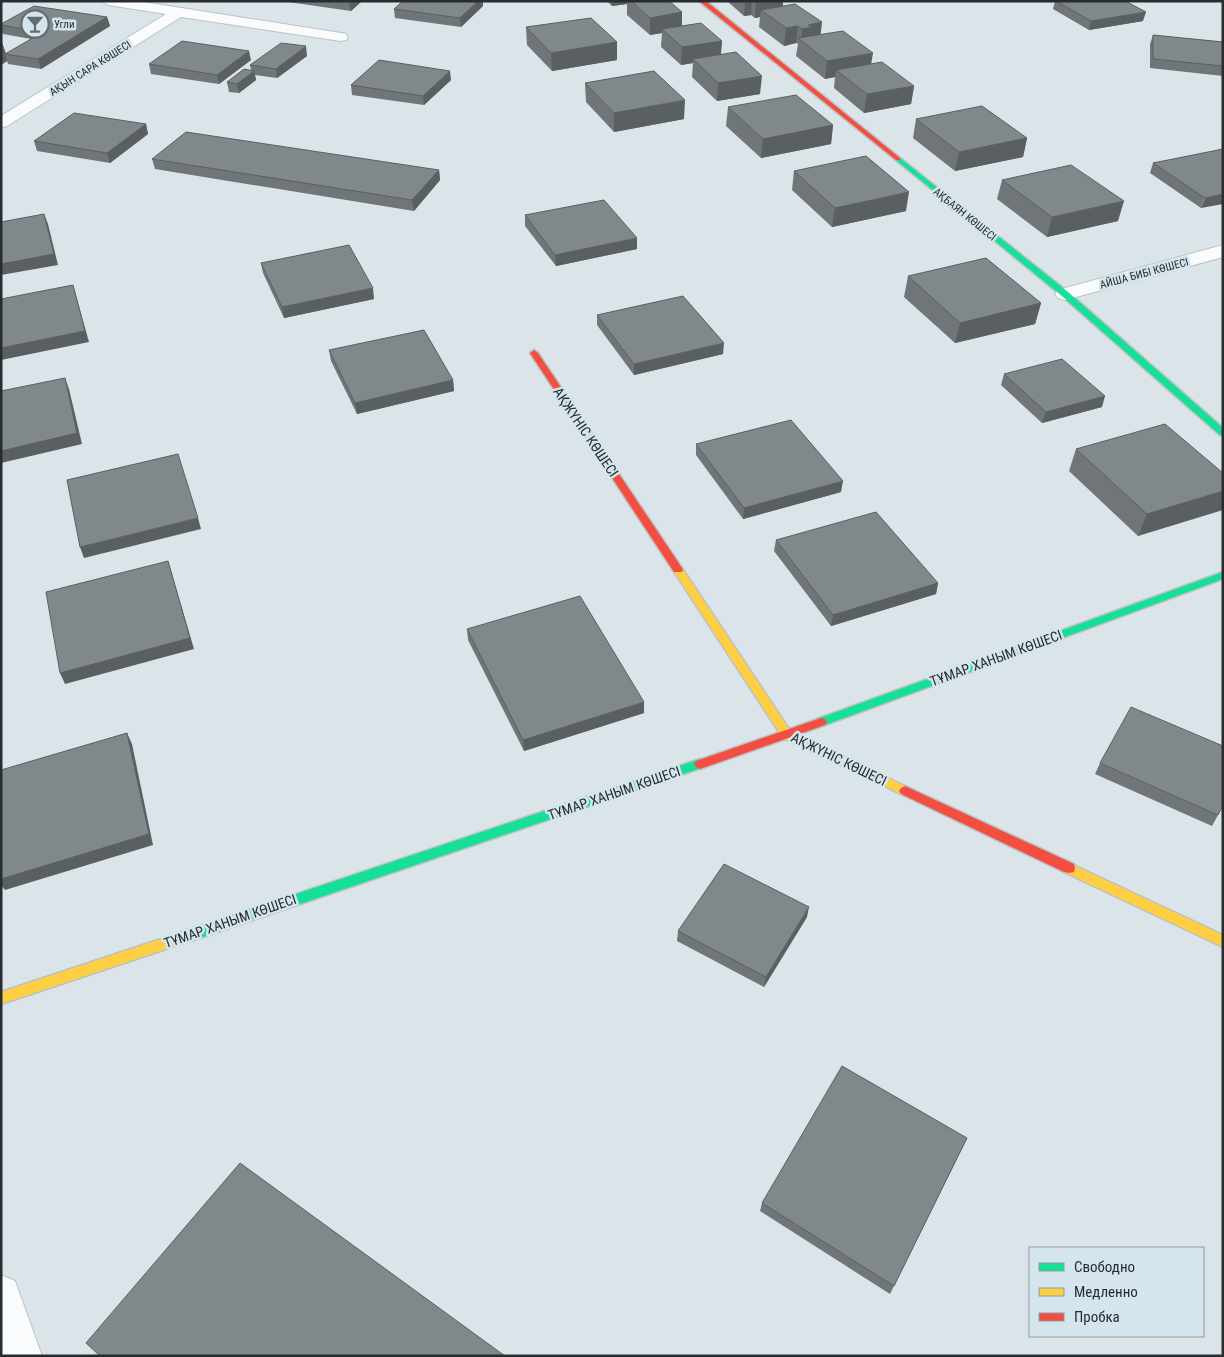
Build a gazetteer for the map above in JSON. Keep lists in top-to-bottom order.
{
  "streets": {
    "street": [
      "АҚЫН САРА КӨШЕСІ",
      "АҚБАЯН КӨШЕСІ",
      "АЙША БИБІ КӨШЕСІ",
      "АҚЖҮНІС КӨШЕСІ",
      "ТҰМАР ХАНЫМ КӨШЕСІ"
    ]
  },
  "crossings": [
    ["АҚБАЯН КӨШЕСІ", "АЙША БИБІ КӨШЕСІ"],
    ["АҚЖҮНІС КӨШЕСІ", "ТҰМАР ХАНЫМ КӨШЕСІ"]
  ],
  "places": {
    "bar": ["Угли"]
  },
  "legend": ["Свободно", "Медленно", "Пробка"]
}
